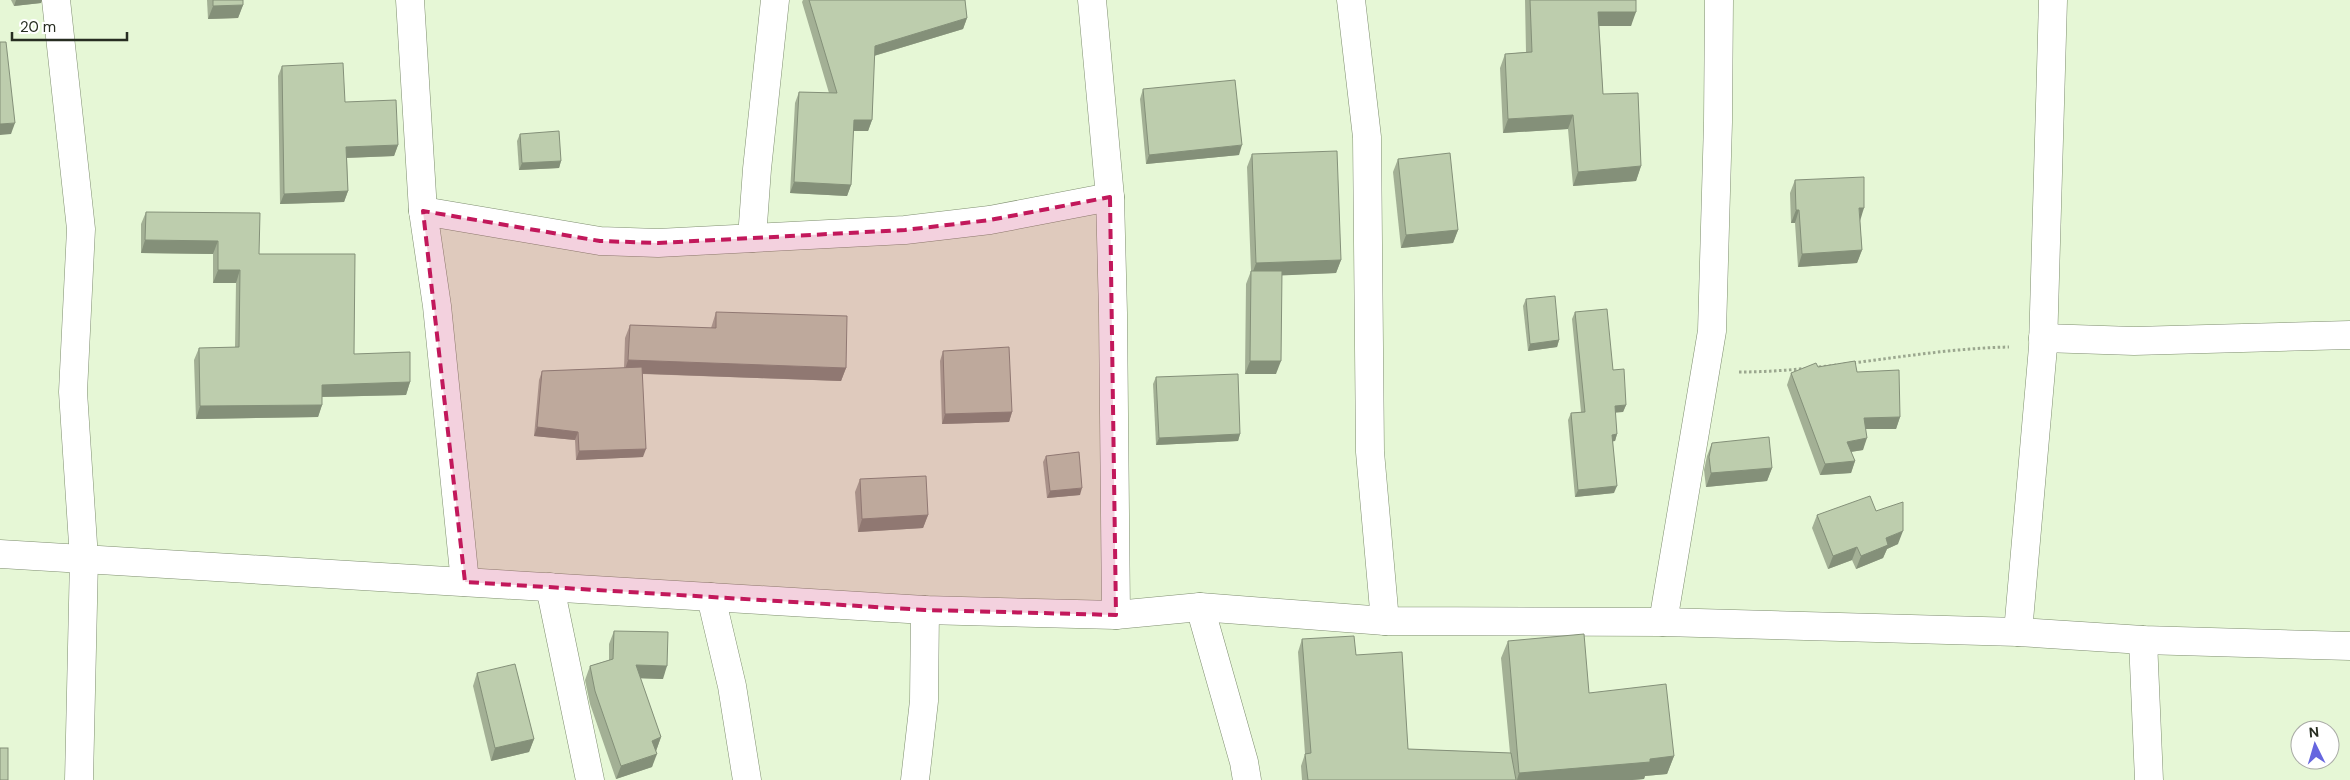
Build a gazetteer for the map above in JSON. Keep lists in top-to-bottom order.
{
  "scale_bar": "20 m",
  "north": "top"
}
